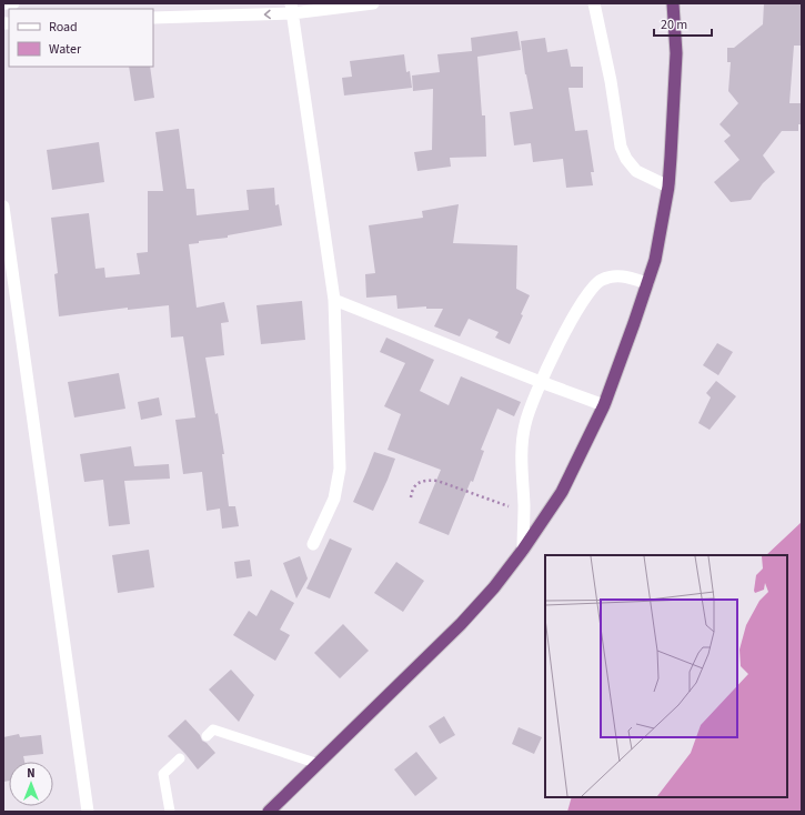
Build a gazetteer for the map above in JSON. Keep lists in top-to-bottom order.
{
  "legend": ["Road", "Water"],
  "scale_bar": "20 m",
  "north": "top"
}
